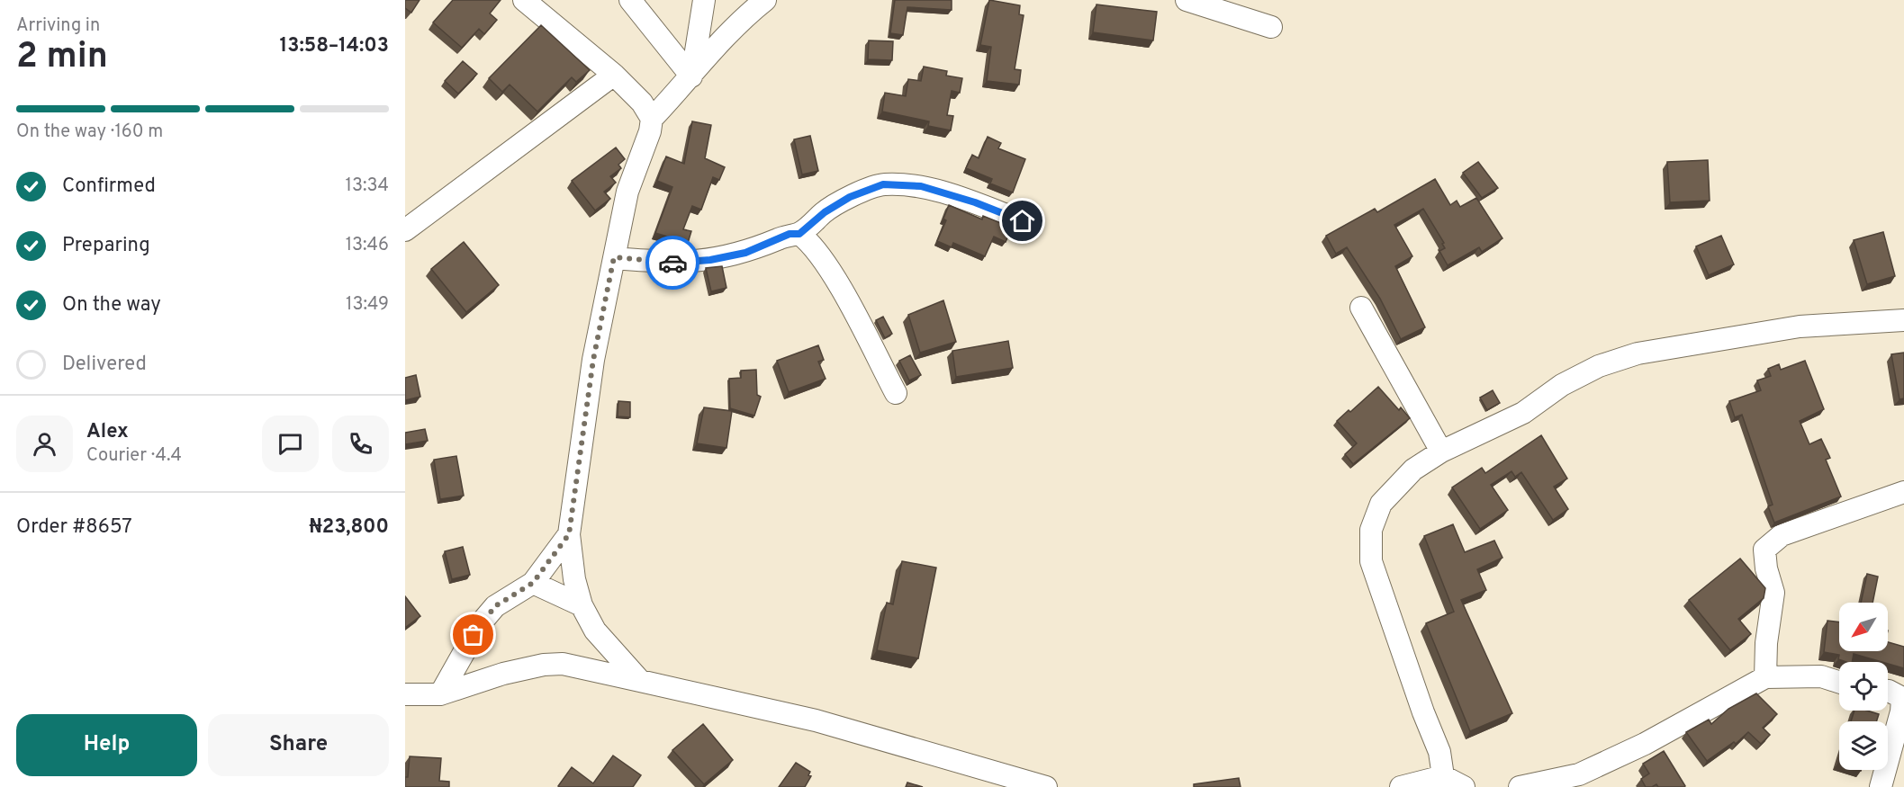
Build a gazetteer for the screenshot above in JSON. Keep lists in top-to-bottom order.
{
  "north": "bottom left",
  "page": {
    "heading": ["2 min", "Arriving in", "13:58–14:03"],
    "panel": [
      "Alex",
      "Courier · 4.4",
      "Order #8657",
      "₦23,800"
    ],
    "bar": "On the way · 160 m",
    "list": [
      ["Confirmed", "13:34"],
      ["Preparing", "13:46"],
      ["On the way", "13:49"],
      "Delivered"
    ],
    "buttons": ["Help", "Share"]
  }
}
